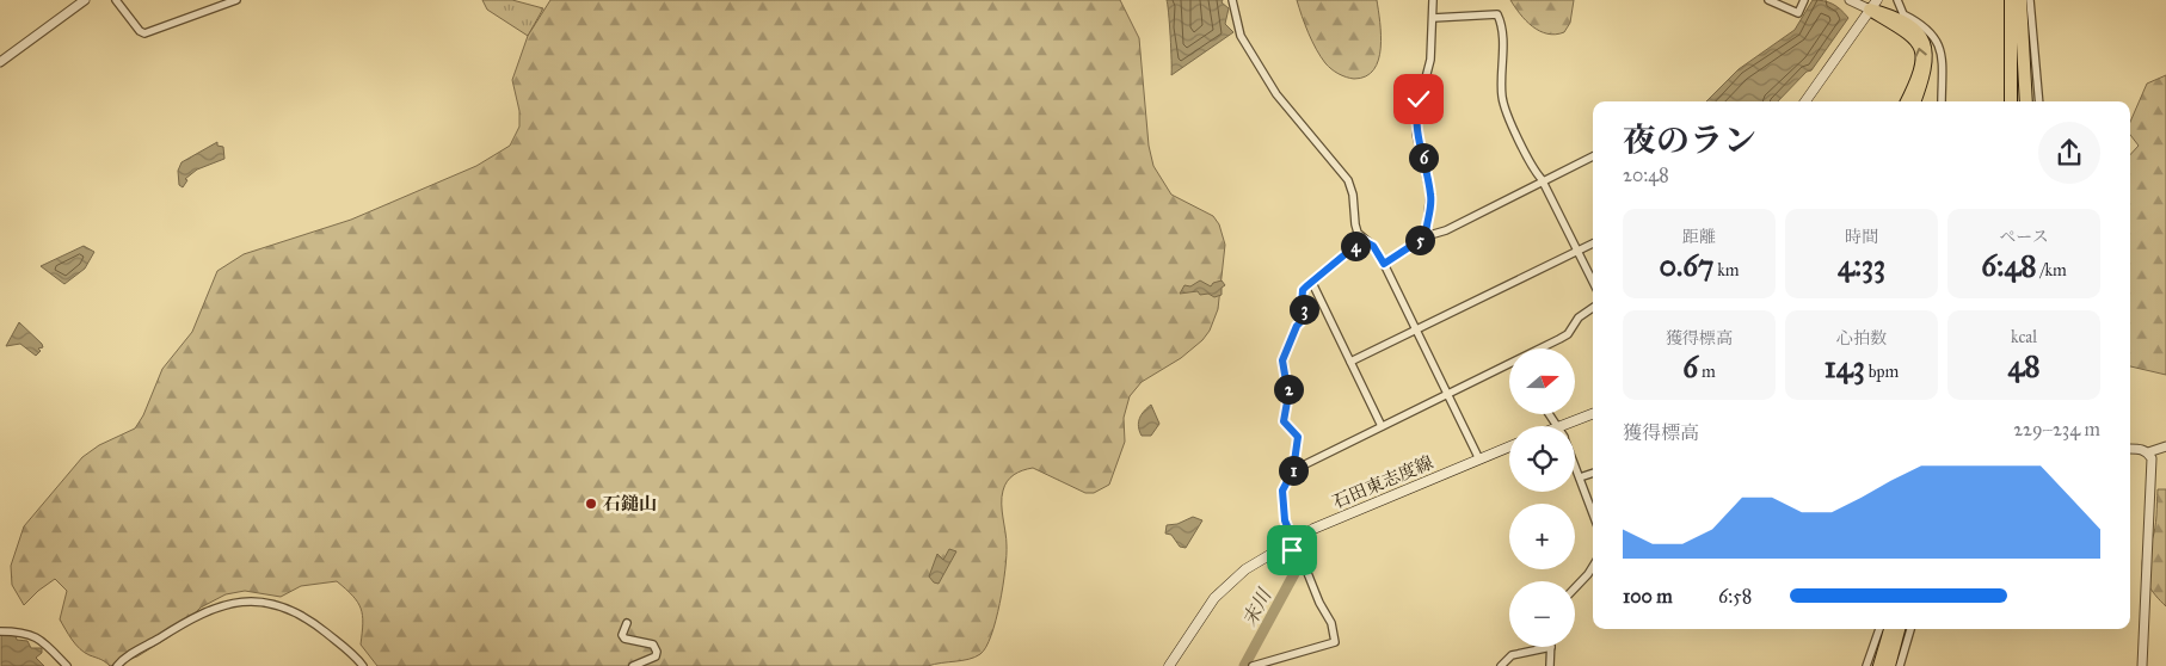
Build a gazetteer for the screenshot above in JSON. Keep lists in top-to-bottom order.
{
  "streets": {
    "main road": ["石田東志度線"]
  },
  "water": ["末川"],
  "places": ["石鎚山"],
  "north": "right",
  "page": {
    "heading": ["夜のラン", "20:48"],
    "pins": [
      "6",
      "5",
      "4",
      "3",
      "2",
      "1"
    ],
    "stats": [
      ["距離", "0.67 km"],
      ["時間", "4:33"],
      ["ペース", "6:48 /km"],
      ["獲得標高", "6 m"],
      ["心拍数", "143 bpm"],
      ["kcal", "48"]
    ],
    "map_buttons": ["+", "−"],
    "chart": ["獲得標高", "229–234 m"],
    "list": [
      {
        "name": "100 m",
        "note": "6:58"
      }
    ]
  }
}
